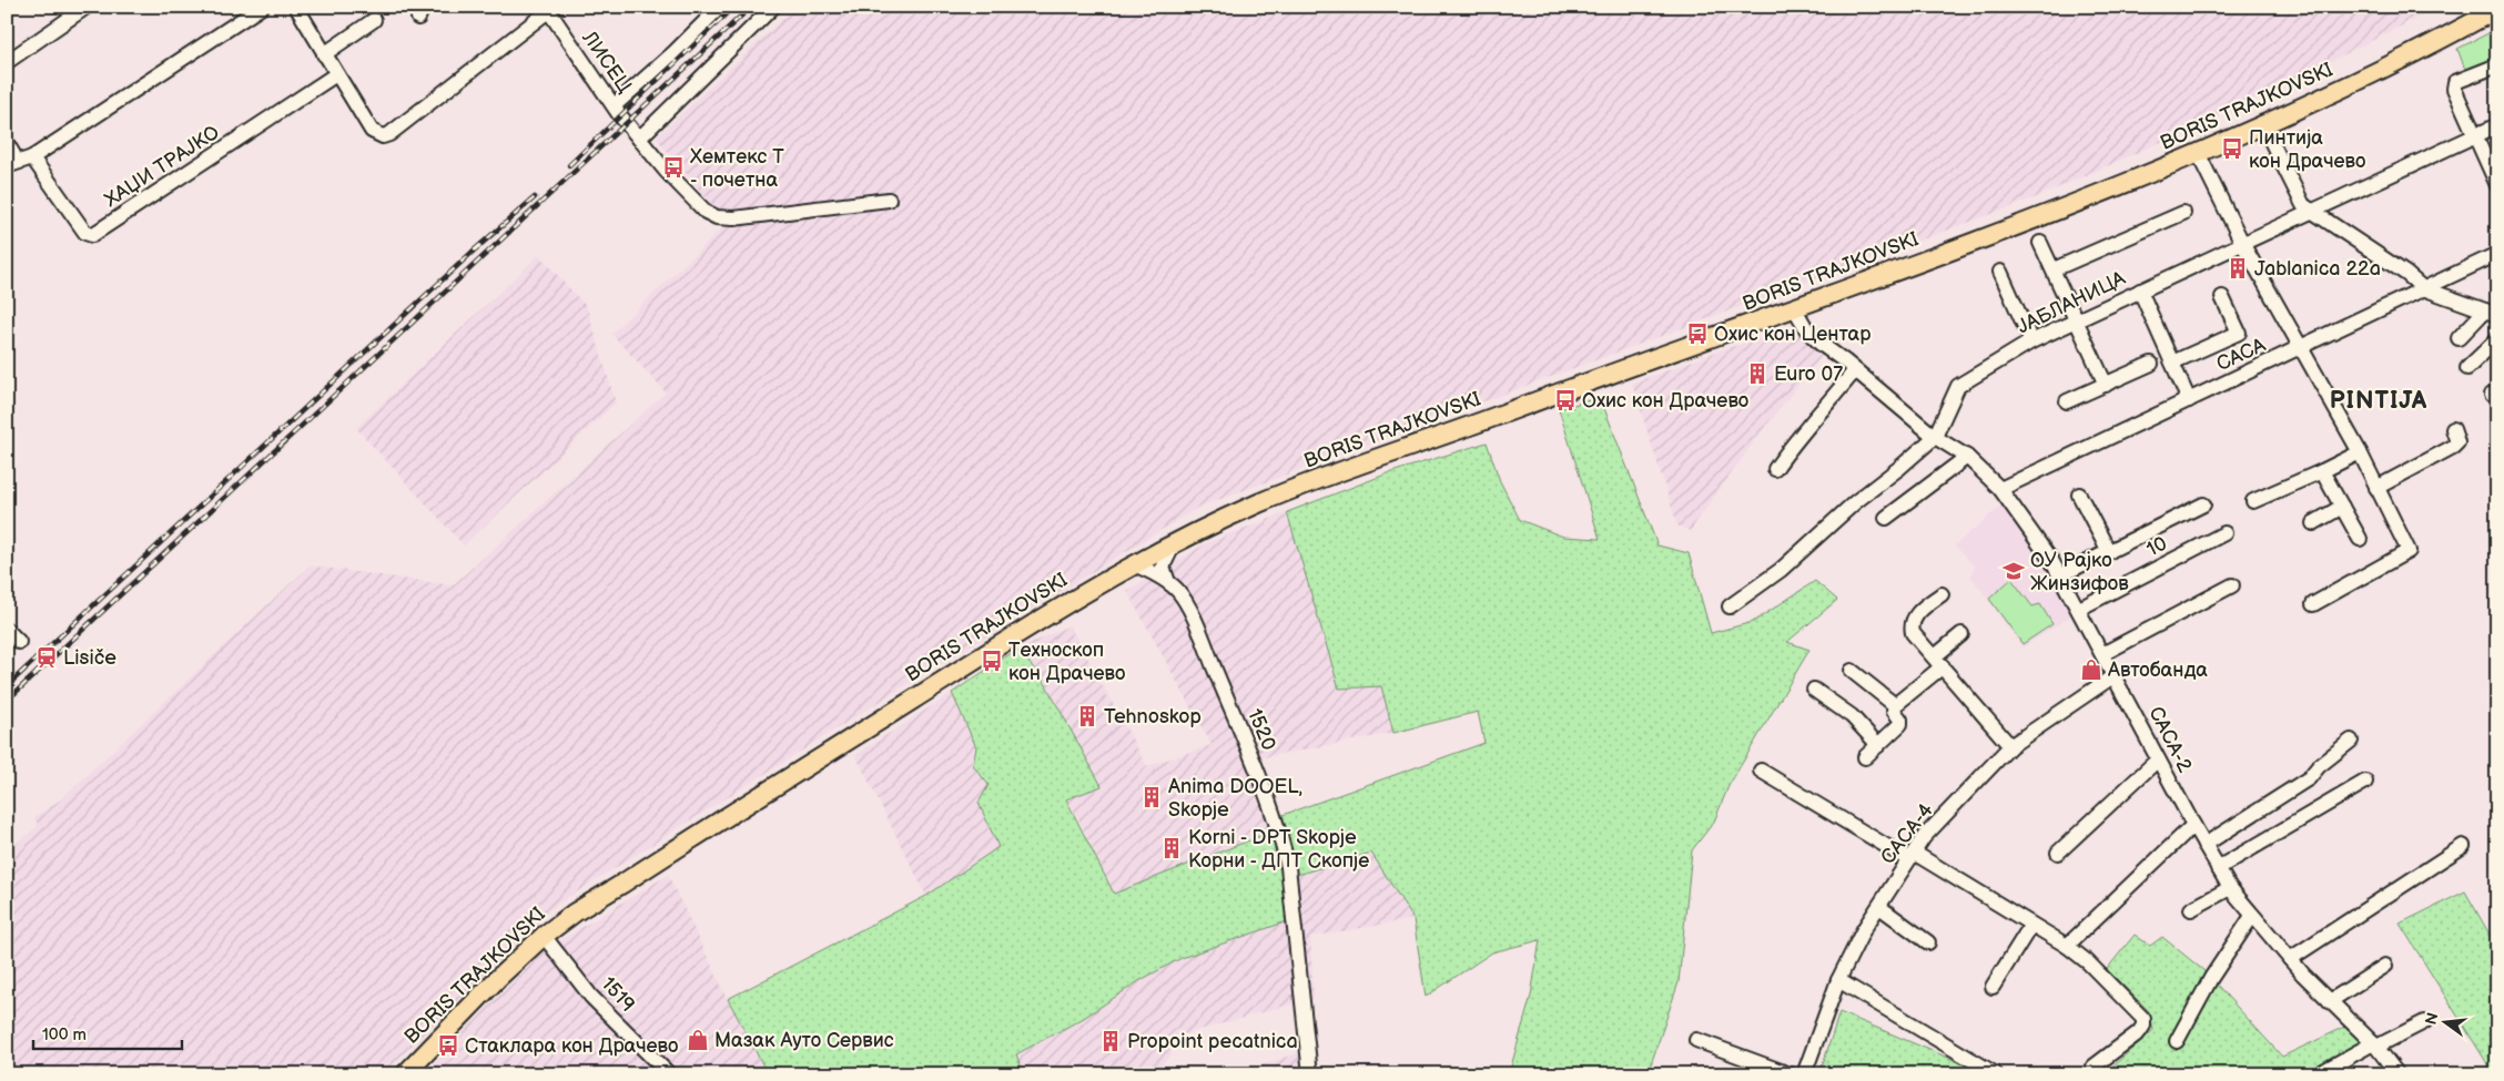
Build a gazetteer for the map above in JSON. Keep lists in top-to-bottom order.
{
  "streets": {
    "main road": ["BORIS TRAJKOVSKI"],
    "street": [
      "ЛИСЕЦ",
      "ХАЏИ ТРАЈКО",
      "ЈАБЛАНИЦА",
      "САСА",
      "10",
      "1520",
      "САСА-2",
      "САСА-4",
      "1519"
    ]
  },
  "crossings": [
    ["BORIS TRAJKOVSKI", "1520"],
    ["BORIS TRAJKOVSKI", "САСА-2"],
    ["BORIS TRAJKOVSKI", "1519"],
    ["ЈАБЛАНИЦА", "САСА-2"],
    ["САСА", "САСА-2"],
    ["10", "САСА-2"],
    ["САСА-2", "САСА-4"]
  ],
  "districts": ["PINTIJA"],
  "places": {
    "bus stop": [
      "Пинтија кон Драчево",
      "Хемтекс Т - почетна",
      "Охис кон Центар",
      "Охис кон Драчево",
      "Техноскоп кон Драчево",
      "Стаклара кон Драчево"
    ],
    "building": [
      "Jablanica 22a",
      "Euro 07",
      "Tehnoskop",
      "Anima DOOEL, Skopje",
      "Korni - DPT Skopje Корни - ДПТ Скопје",
      "Propoint pecatnica"
    ],
    "school or university": ["ОУ Рајко Жинзифов"],
    "station": ["Lisiče"],
    "shop": ["Автобанда", "Мазак Ауто Сервис"]
  },
  "scale_bar": "100 m",
  "north": "left"
}
